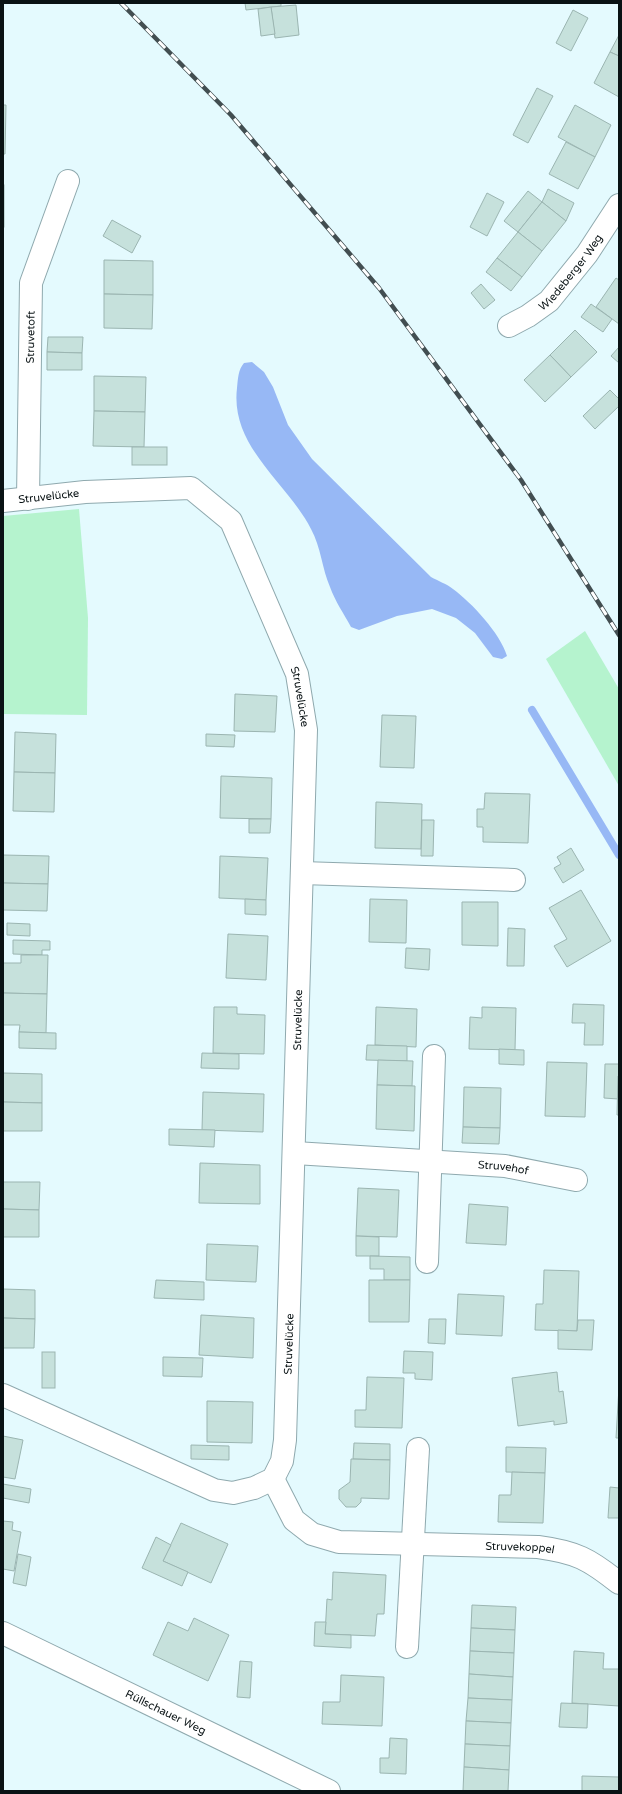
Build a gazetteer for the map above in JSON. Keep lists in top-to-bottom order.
{
  "streets": {
    "street": [
      "Wiedeberger Weg",
      "Struvetoft",
      "Struvelücke",
      "Struvehof",
      "Struvekoppel",
      "Rüllschauer Weg"
    ]
  },
  "crossings": [
    ["Struvetoft", "Struvelücke"],
    ["Struvelücke", "Struvehof"],
    ["Struvelücke", "Struvekoppel"]
  ]
}
